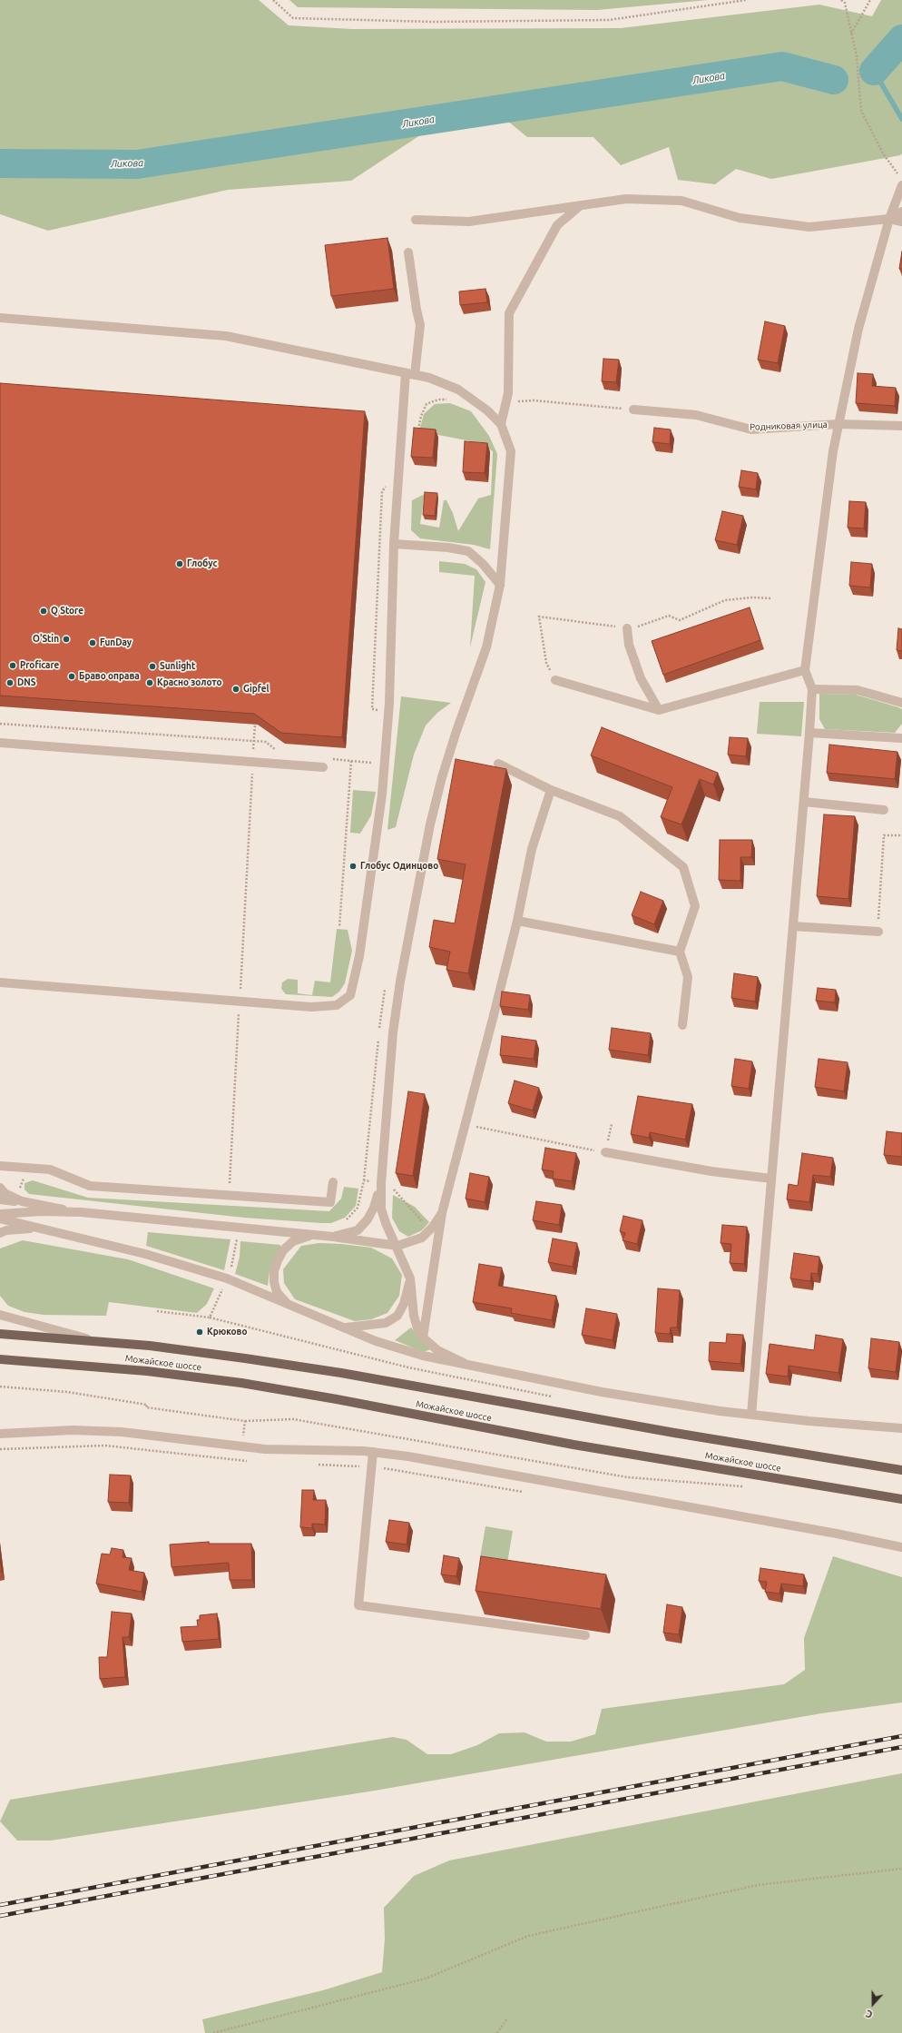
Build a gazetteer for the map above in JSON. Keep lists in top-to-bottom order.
{
  "streets": {
    "main road": ["Можайское шоссе"],
    "street": ["Родниковая улица"]
  },
  "water": ["Ликова"],
  "places": [
    "Глобус",
    "Q Store",
    "O'Stin",
    "FunDay",
    "Proficare",
    "Sunlight",
    "Браво оправа",
    "DNS",
    "Красно золото",
    "Gipfel",
    "Глобус Одинцово",
    "Крюково"
  ],
  "north": "bottom"
}
